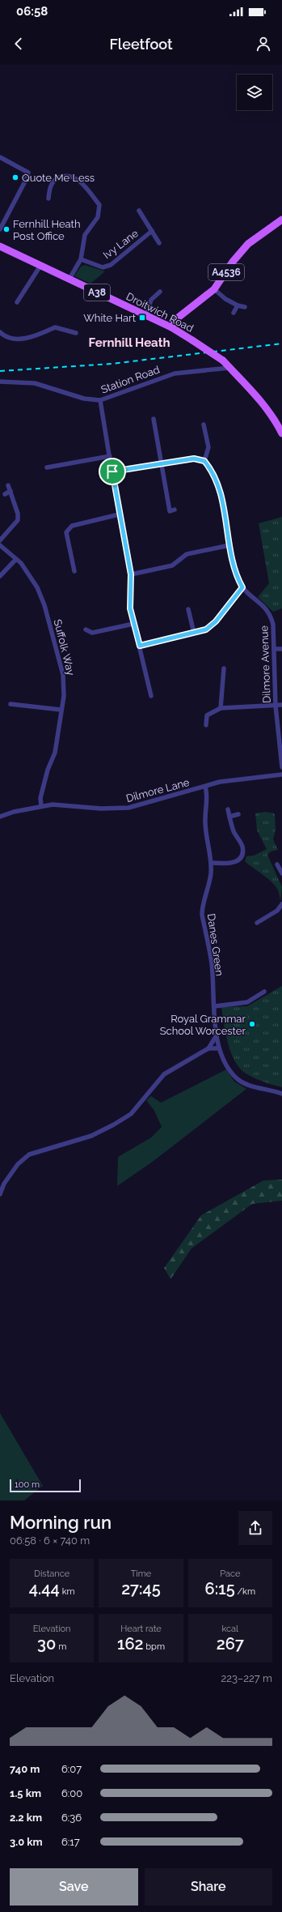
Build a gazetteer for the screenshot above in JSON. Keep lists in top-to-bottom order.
{
  "streets": {
    "main road": ["A4536", "A38", "Droitwich Road"],
    "street": [
      "Ivy Lane",
      "Station Road",
      "Suffolk Way",
      "Dilmore Avenue",
      "Dilmore Lane",
      "Danes Green"
    ]
  },
  "crossings": [
    ["A4536", "Droitwich Road"],
    ["Droitwich Road", "Station Road"],
    ["Suffolk Way", "Dilmore Lane"],
    ["Dilmore Lane", "Danes Green"]
  ],
  "districts": ["Fernhill Heath"],
  "places": {
    "other": ["Quote Me Less", "Fernhill Heath Post Office", "Royal Grammar School Worcester"],
    "transit": ["White Hart"]
  },
  "scale_bar": "100 m",
  "page": {
    "status": "06:58",
    "header": "Fleetfoot",
    "scale": "100 m",
    "heading": ["Morning run", "06:58 · 6 × 740 m"],
    "stats": [
      ["Distance", "4.44 km"],
      ["Time", "27:45"],
      ["Pace", "6:15 /km"],
      ["Elevation", "30 m"],
      ["Heart rate", "162 bpm"],
      ["kcal", "267"]
    ],
    "chart": ["Elevation", "223–227 m"],
    "list": [
      {
        "name": "740 m",
        "note": "6:07"
      },
      {
        "name": "1.5 km",
        "note": "6:00"
      },
      {
        "name": "2.2 km",
        "note": "6:36"
      },
      {
        "name": "3.0 km",
        "note": "6:17"
      }
    ],
    "buttons": ["Save", "Share"]
  }
}
